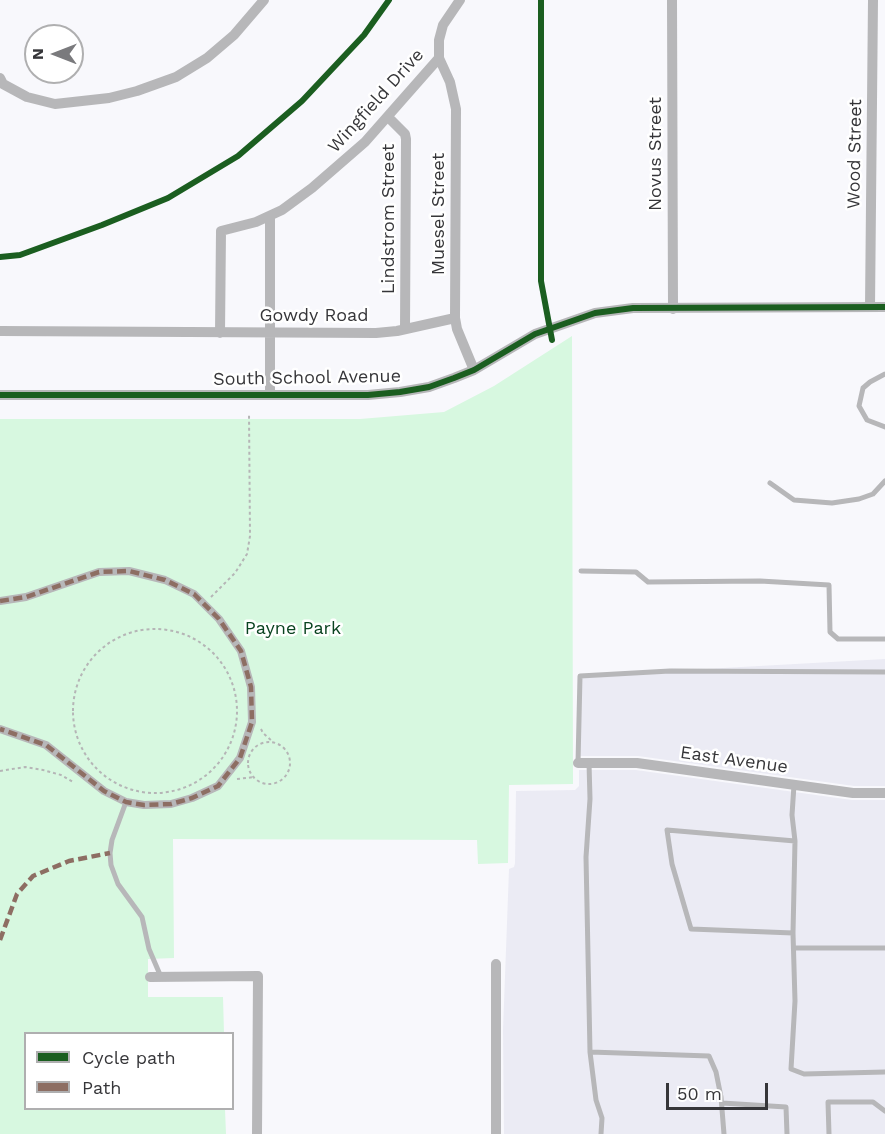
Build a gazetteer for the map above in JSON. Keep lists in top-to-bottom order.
{
  "streets": {
    "street": [
      "Wingfield Drive",
      "Novus Street",
      "Wood Street",
      "Muesel Street",
      "Lindstrom Street",
      "Gowdy Road",
      "South School Avenue",
      "East Avenue"
    ]
  },
  "crossings": [
    ["Wingfield Drive", "Muesel Street"],
    ["Wingfield Drive", "Lindstrom Street"],
    ["Wingfield Drive", "Gowdy Road"],
    ["Novus Street", "South School Avenue"],
    ["Wood Street", "South School Avenue"],
    ["Muesel Street", "Gowdy Road"],
    ["Muesel Street", "South School Avenue"],
    ["Lindstrom Street", "Gowdy Road"]
  ],
  "parks": ["Payne Park"],
  "legend": ["Cycle path", "Path"],
  "scale_bar": "50 m",
  "north": "left"
}
